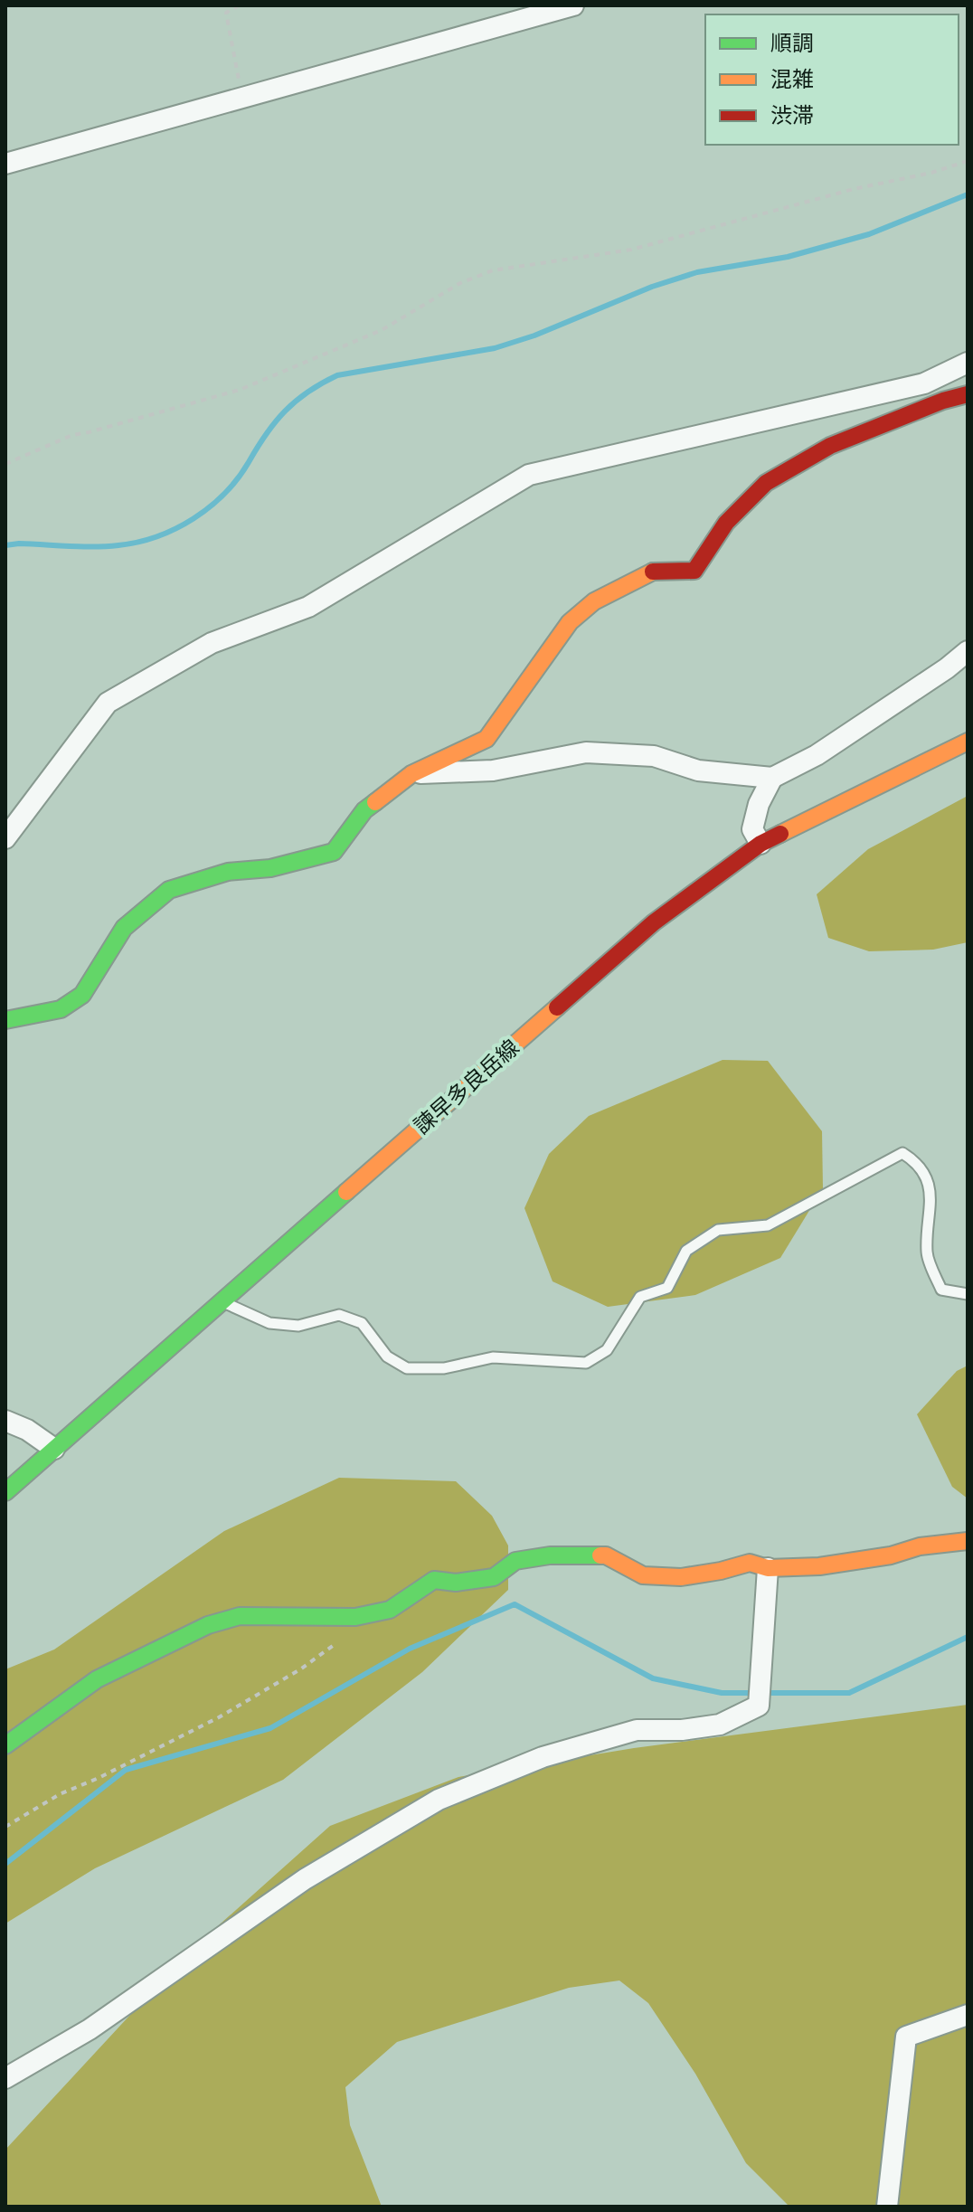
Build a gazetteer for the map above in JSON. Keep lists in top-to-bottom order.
{
  "streets": {
    "street": ["諫早多良岳線"]
  },
  "legend": ["順調", "混雑", "渋滞"]
}
